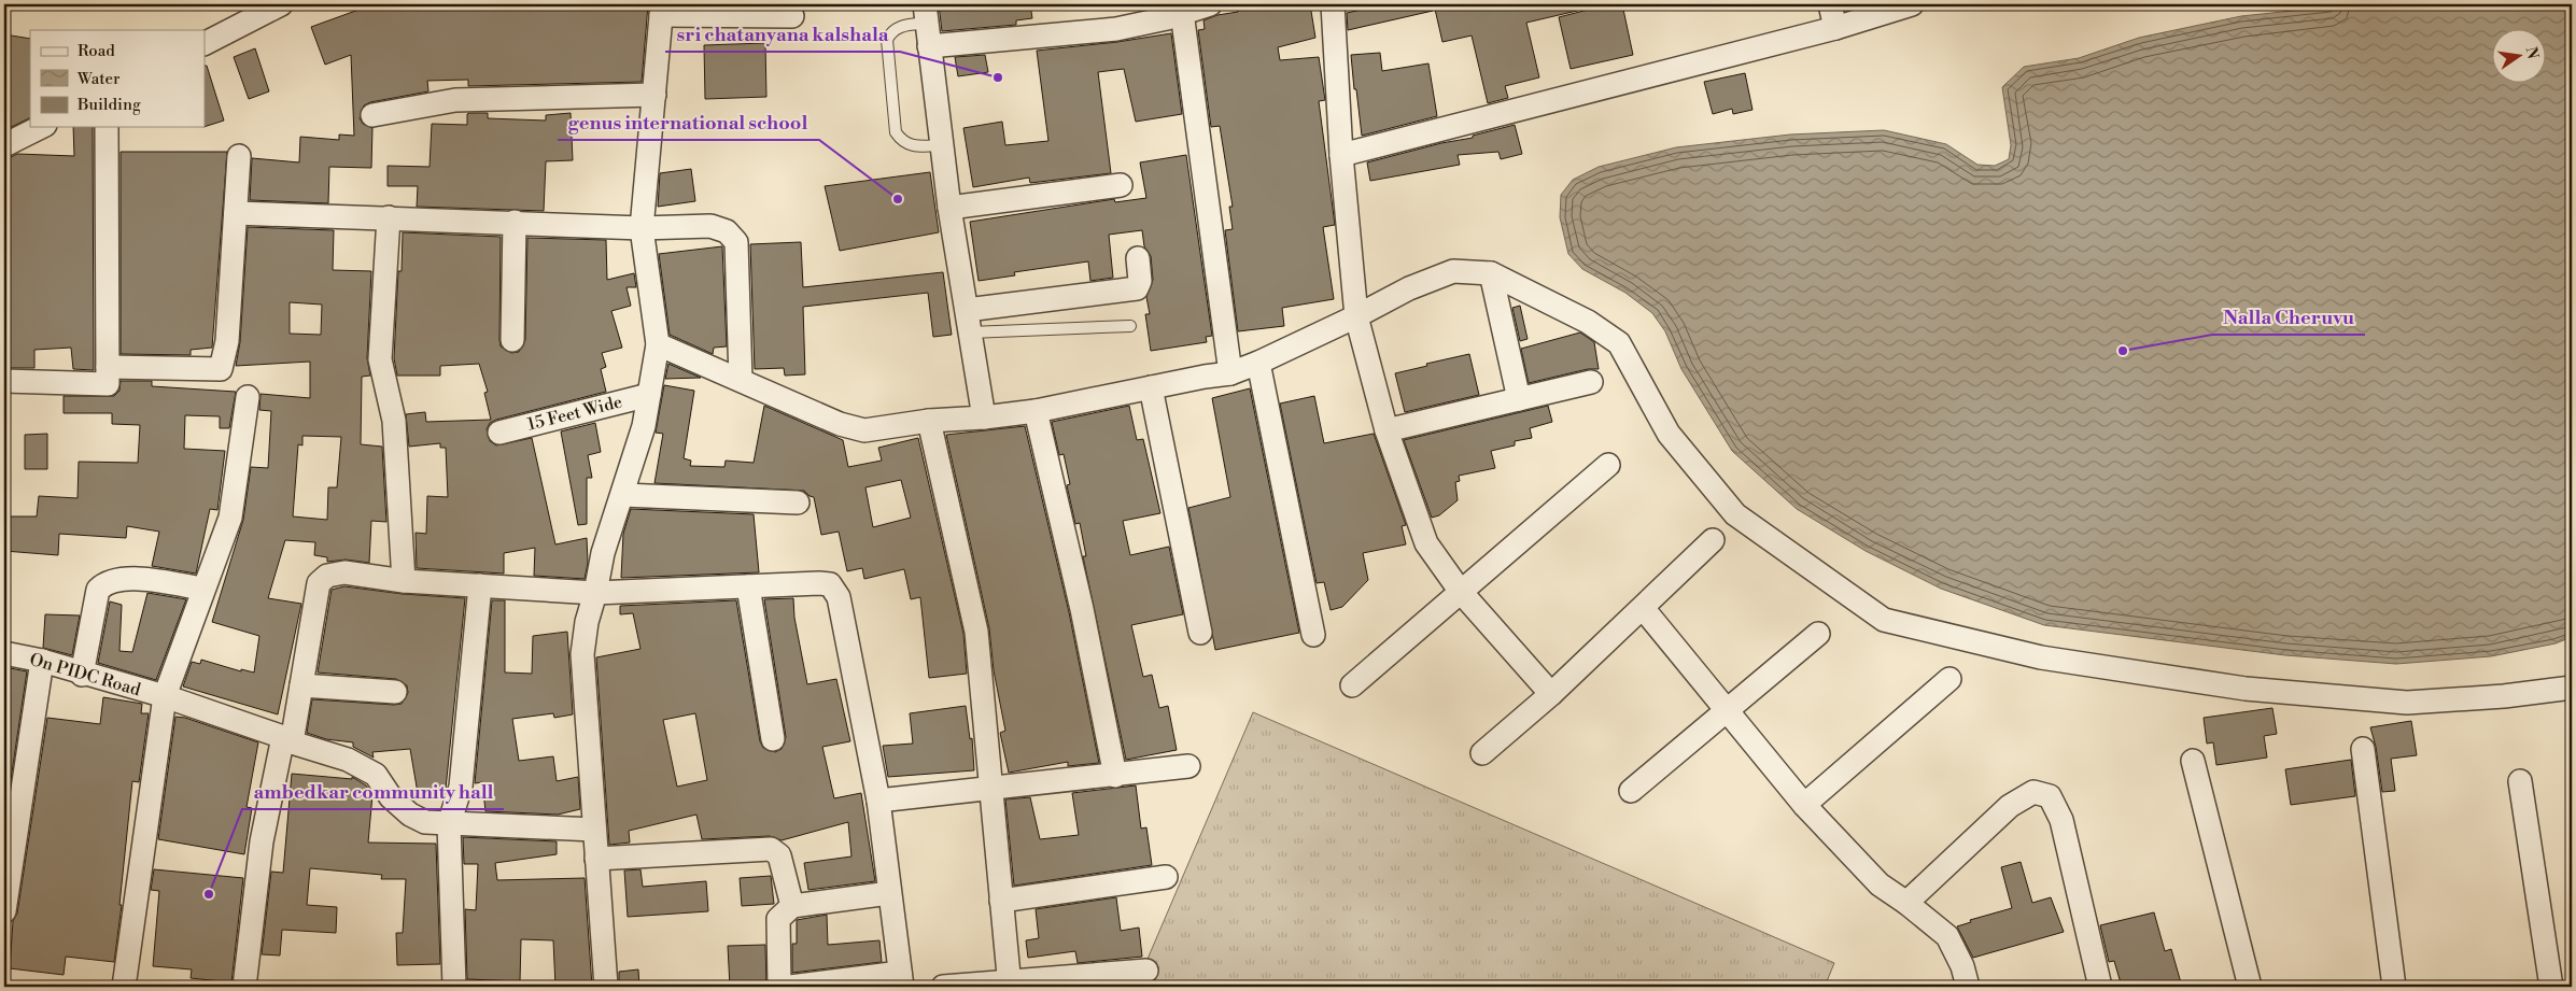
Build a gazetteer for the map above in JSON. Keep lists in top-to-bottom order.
{
  "streets": {
    "street": ["15 Feet Wide", "On PIDC Road"]
  },
  "places": [
    "sri chatanyana kalshala",
    "genus international school",
    "Nalla Cheruvu",
    "ambedkar community hall"
  ],
  "legend": ["Road", "Water", "Building"],
  "north": "right"
}
